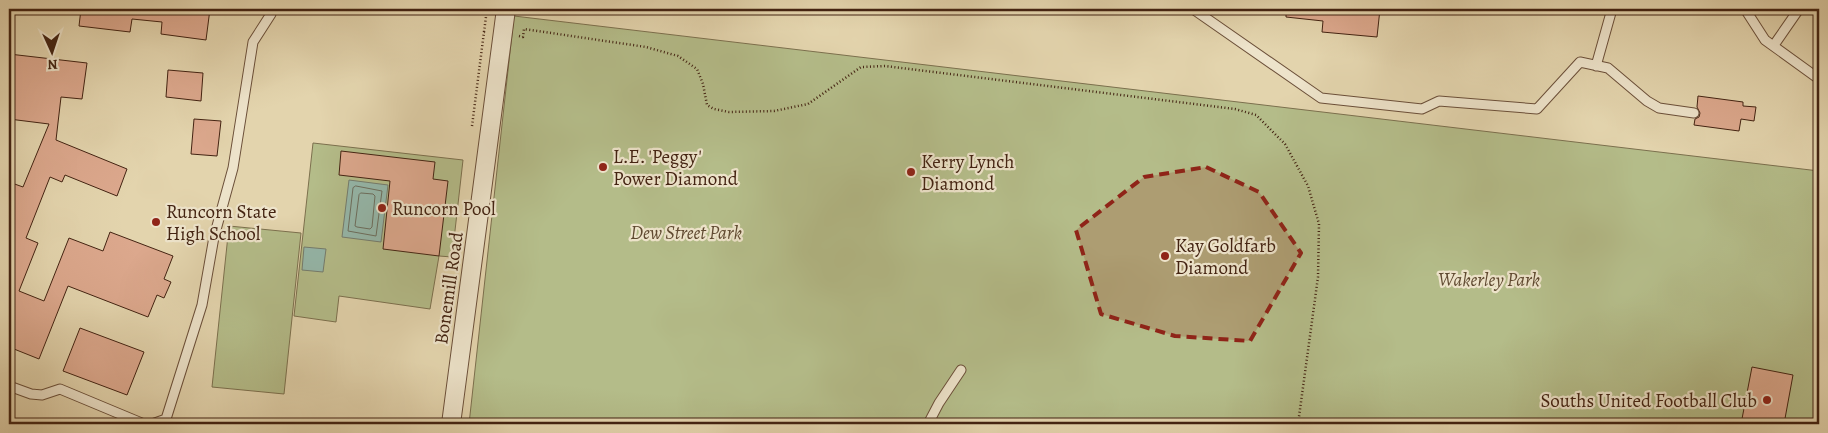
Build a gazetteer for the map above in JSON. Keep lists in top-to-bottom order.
{
  "streets": {
    "street": ["Bonemill Road"]
  },
  "parks": ["Dew Street Park", "Wakerley Park"],
  "places": [
    "L.E. 'Peggy' Power Diamond",
    "Kerry Lynch Diamond",
    "Runcorn Pool",
    "Runcorn State High School",
    "Kay Goldfarb Diamond",
    "Souths United Football Club"
  ],
  "north": "bottom"
}
